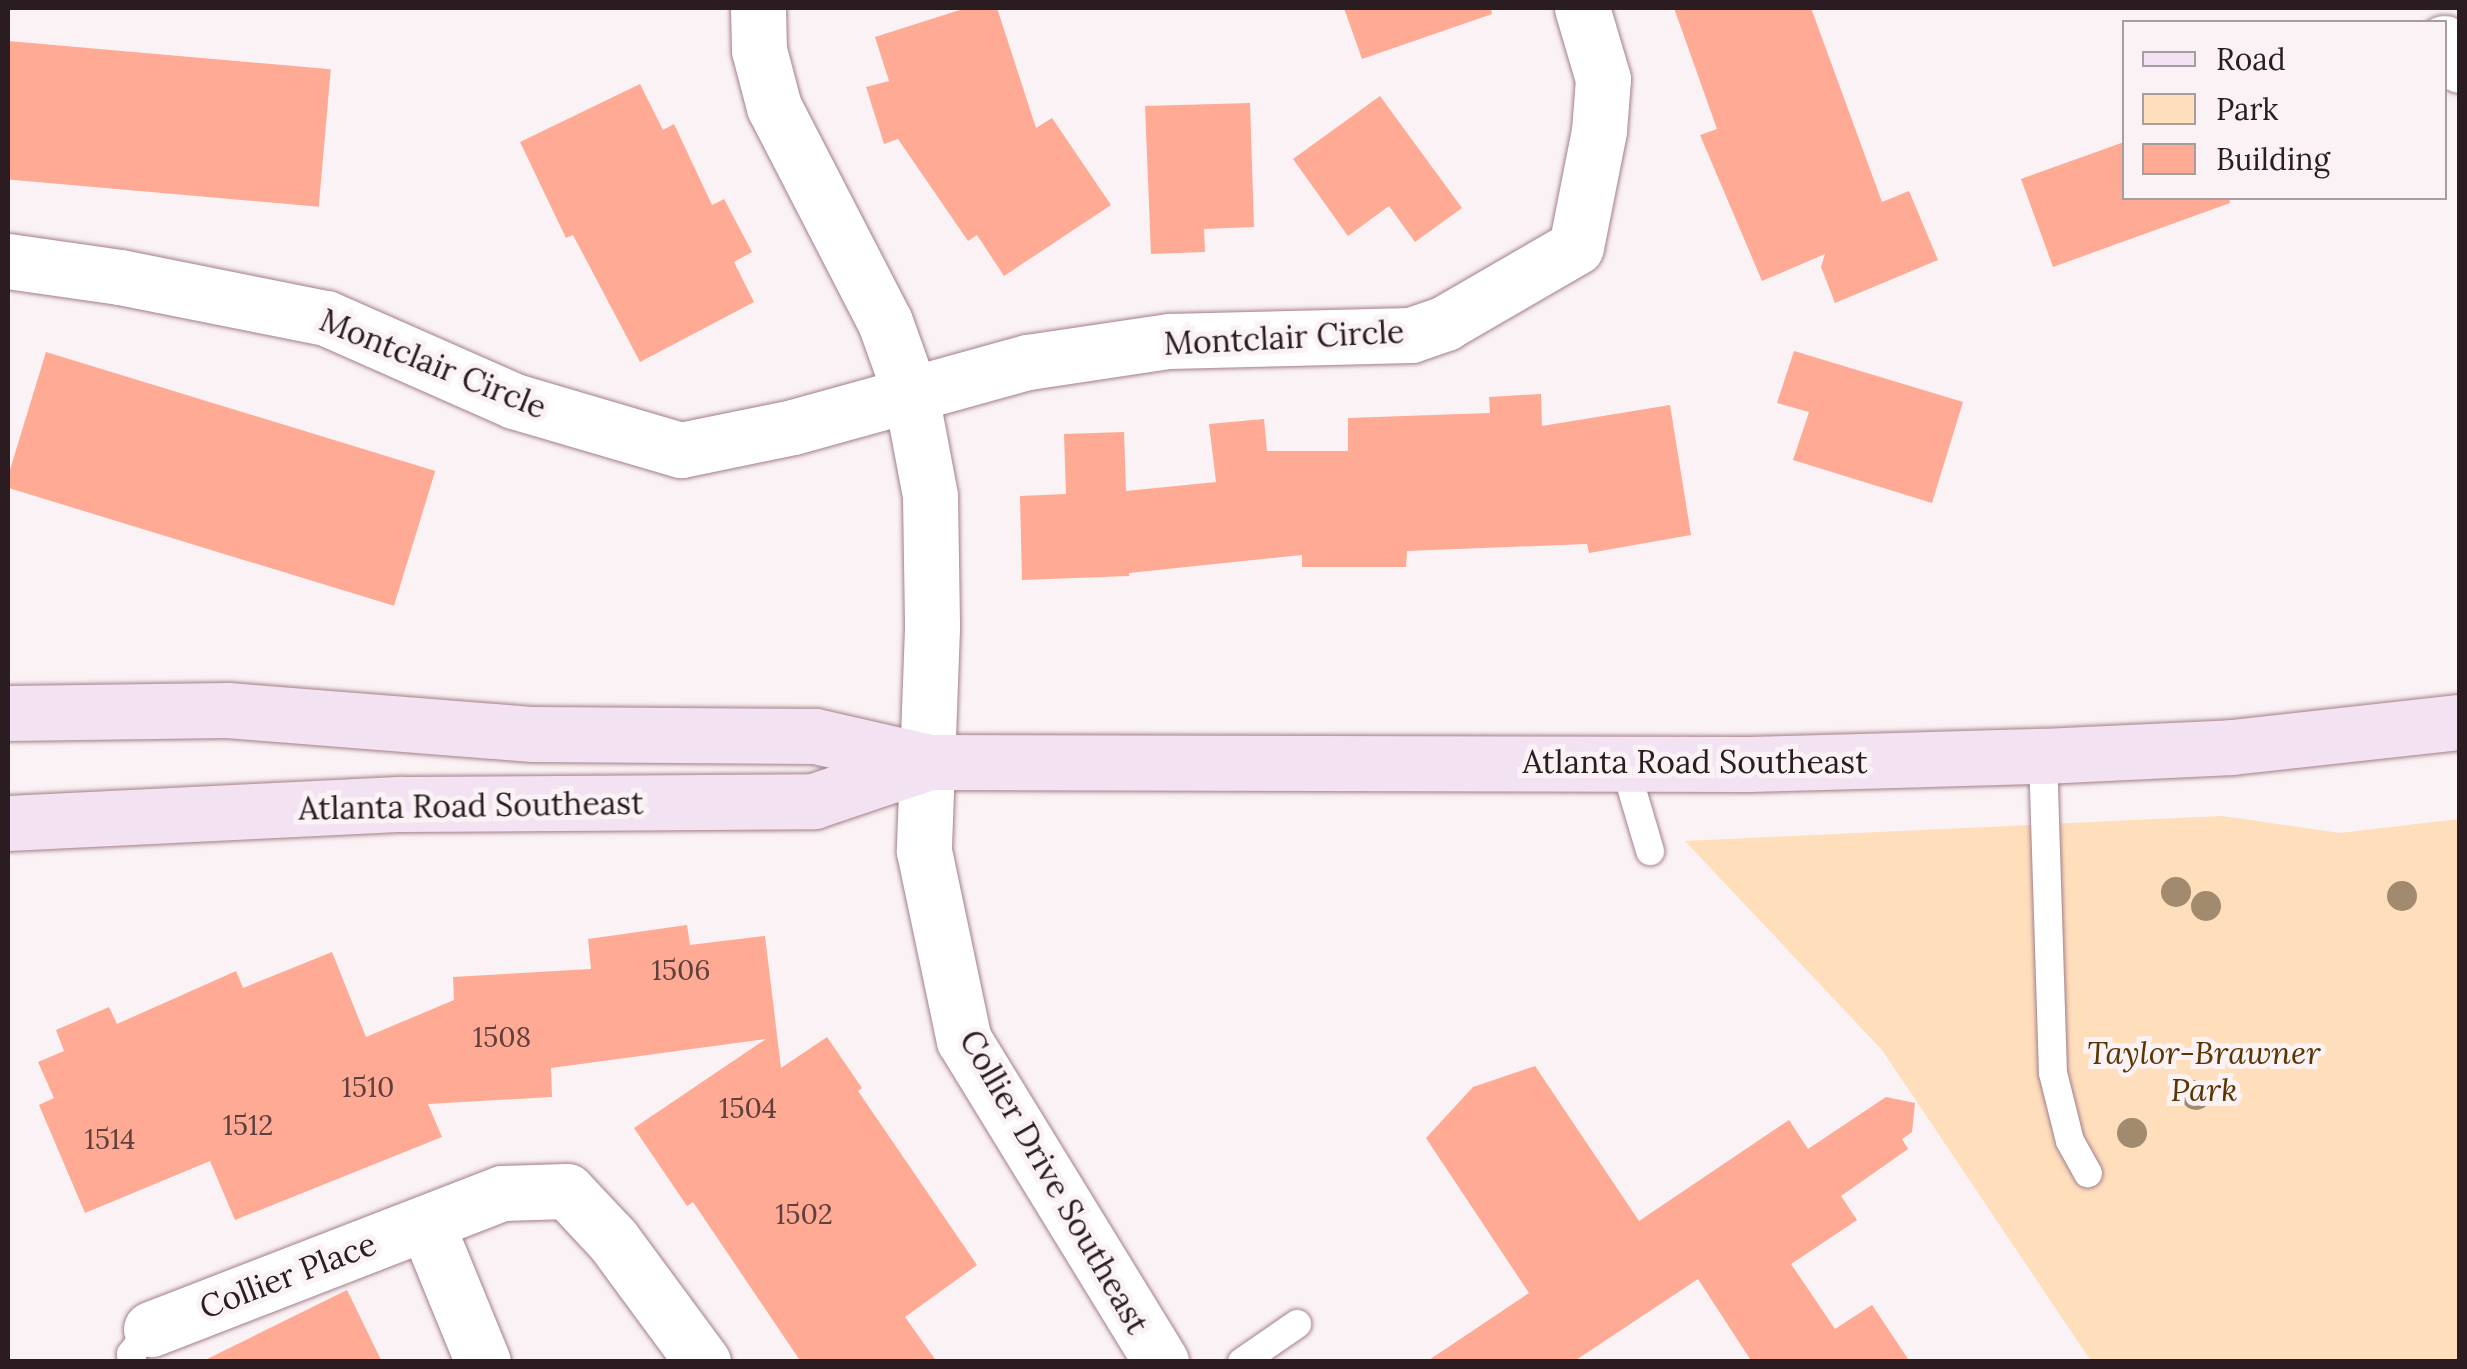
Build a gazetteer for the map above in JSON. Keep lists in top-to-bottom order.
{
  "streets": {
    "main road": ["Atlanta Road Southeast"],
    "street": ["Montclair Circle", "Collier Drive Southeast", "Collier Place"]
  },
  "crossings": [
    ["Atlanta Road Southeast", "Collier Drive Southeast"]
  ],
  "parks": ["Taylor-Brawner Park"],
  "house_numbers": [
    "1506",
    "1508",
    "1510",
    "1504",
    "1512",
    "1514",
    "1502"
  ],
  "legend": ["Road", "Park", "Building"]
}
